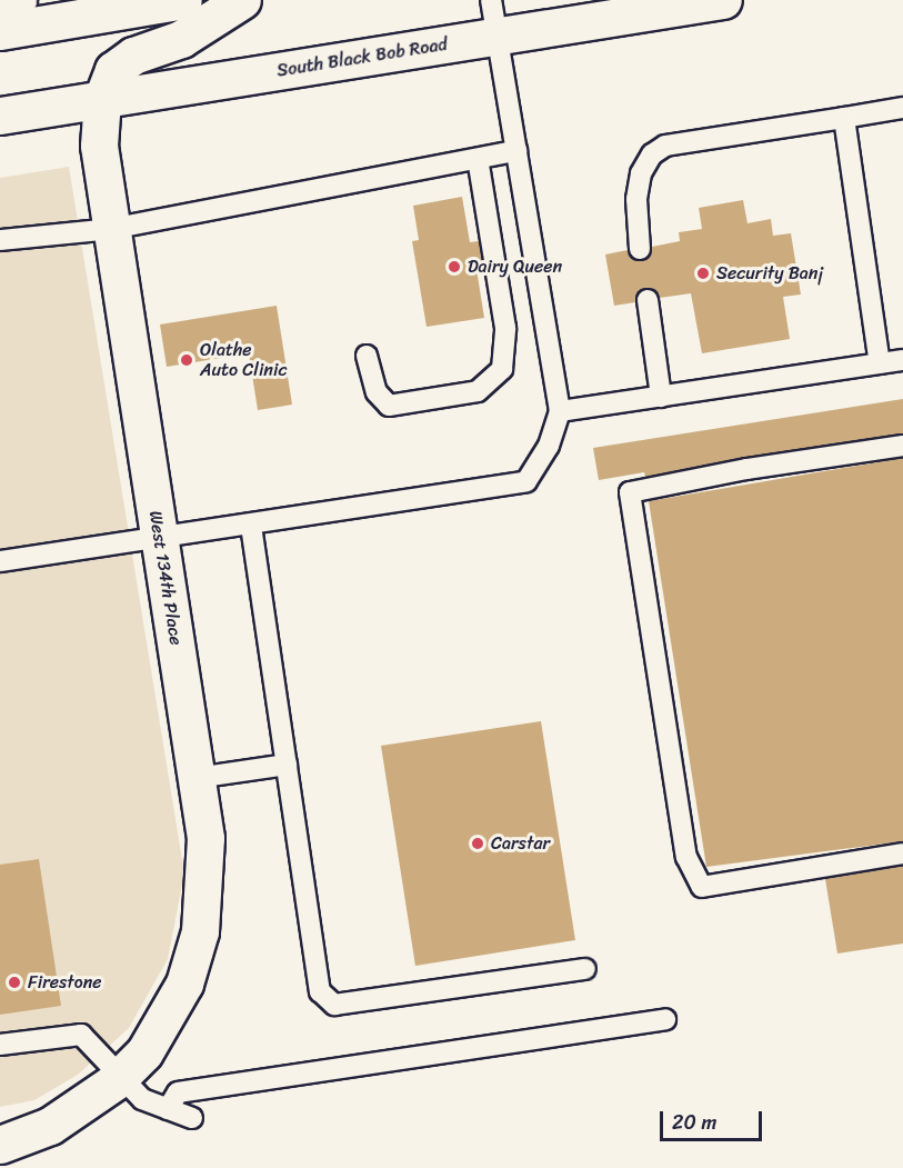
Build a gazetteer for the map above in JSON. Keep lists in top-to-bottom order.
{
  "streets": {
    "street": ["South Black Bob Road", "West 134th Place"]
  },
  "crossings": [
    ["South Black Bob Road", "West 134th Place"]
  ],
  "places": [
    "Dairy Queen",
    "Security Banj",
    "Olathe Auto Clinic",
    "Carstar",
    "Firestone"
  ],
  "scale_bar": "20 m"
}
